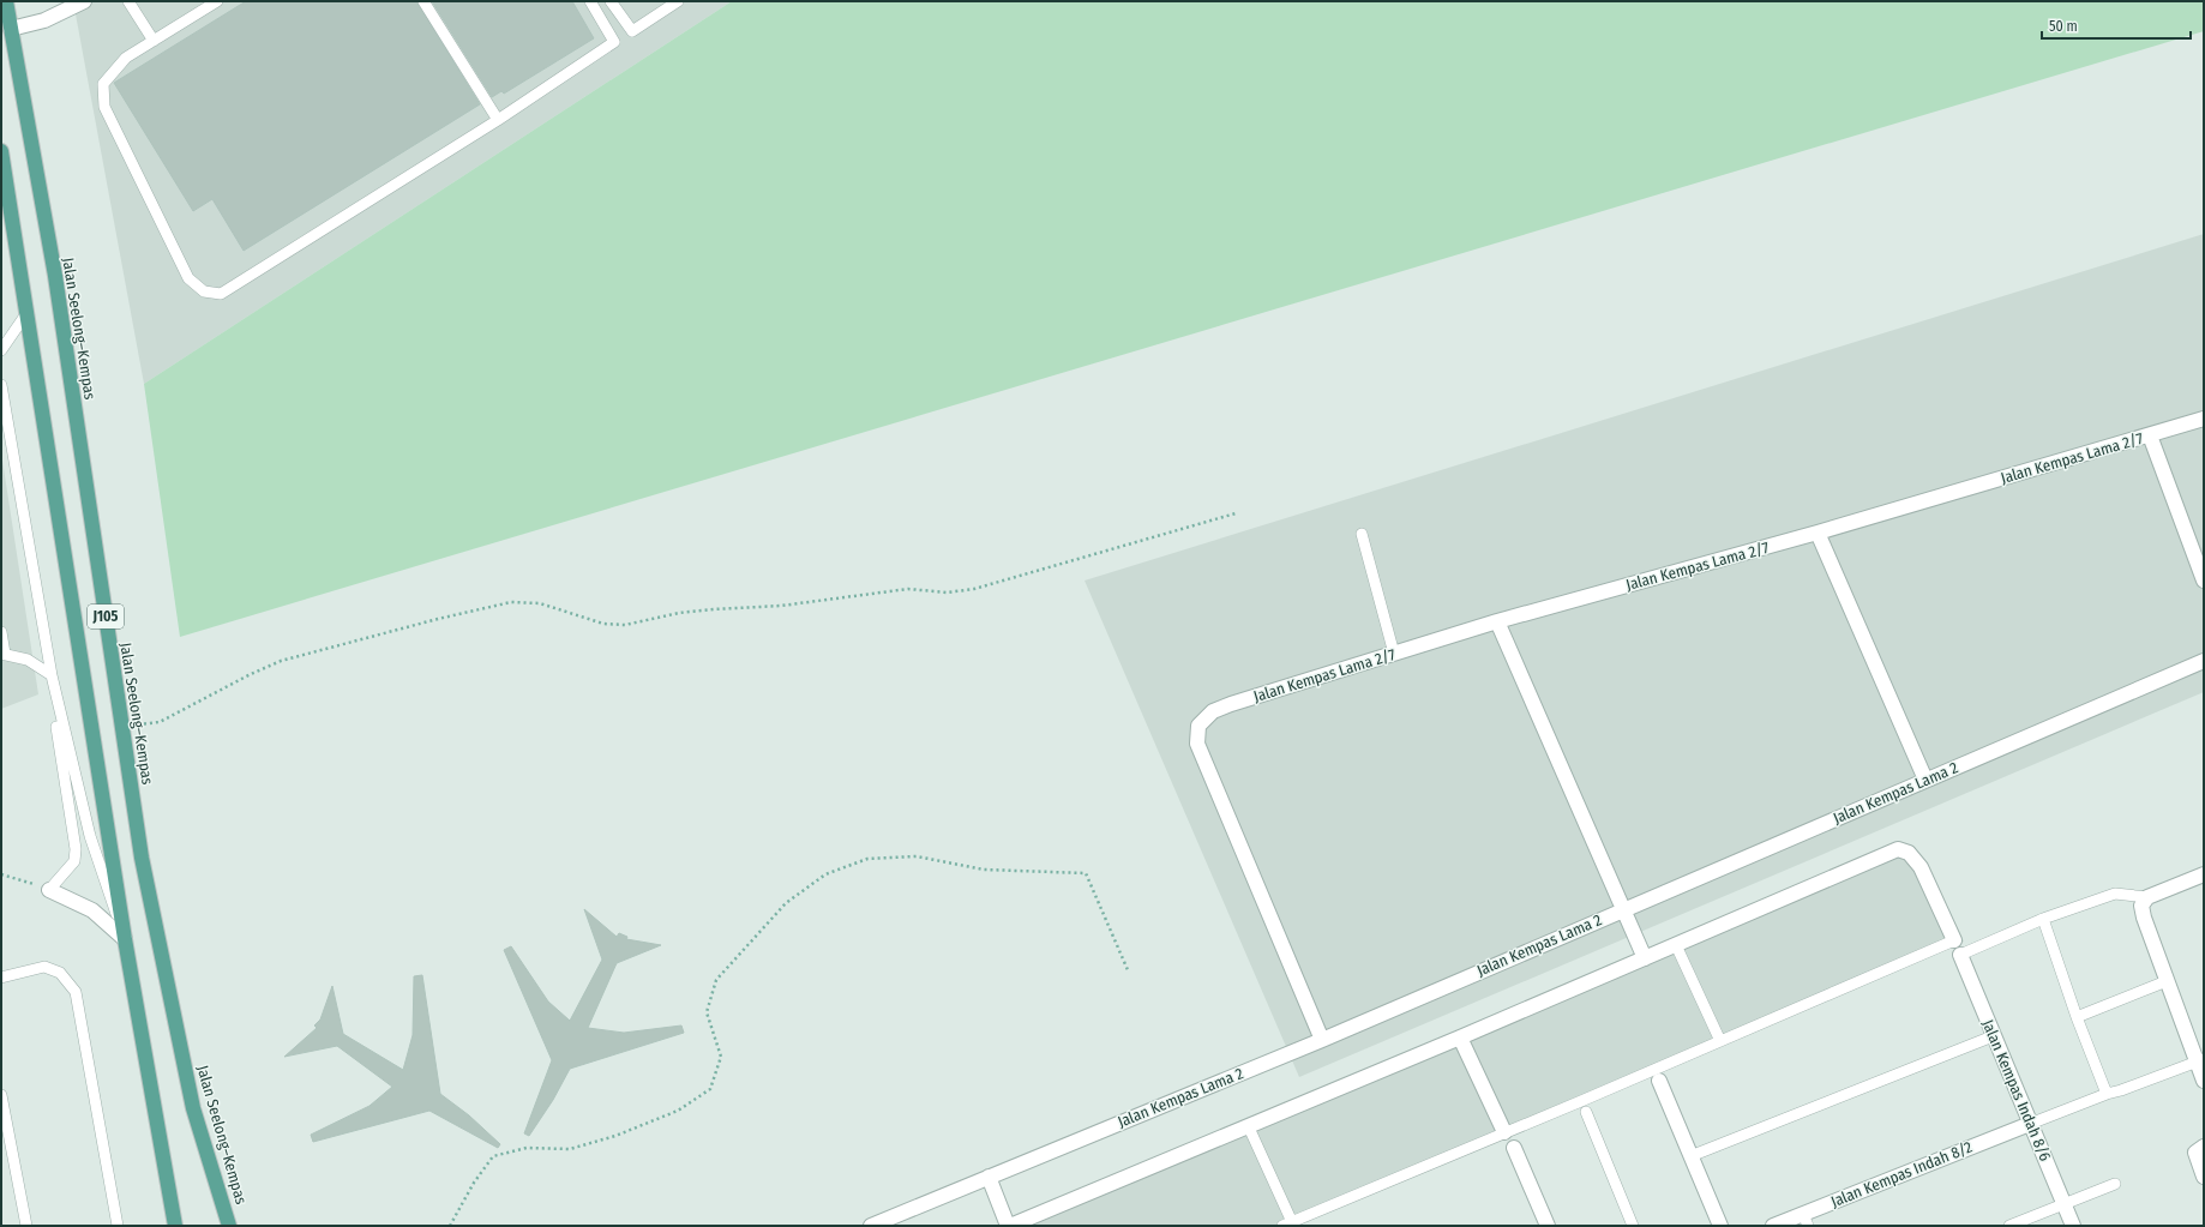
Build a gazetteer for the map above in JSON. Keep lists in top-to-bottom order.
{
  "streets": {
    "main road": ["Jalan Seelong–Kempas", "J105"],
    "street": [
      "Jalan Kempas Lama 2/7",
      "Jalan Kempas Lama 2",
      "Jalan Kempas Indah 8/6",
      "Jalan Kempas Indah 8/2"
    ]
  },
  "crossings": [
    ["Jalan Kempas Lama 2/7", "Jalan Kempas Lama 2"],
    ["Jalan Kempas Indah 8/6", "Jalan Kempas Indah 8/2"]
  ],
  "scale_bar": "50 m"
}
